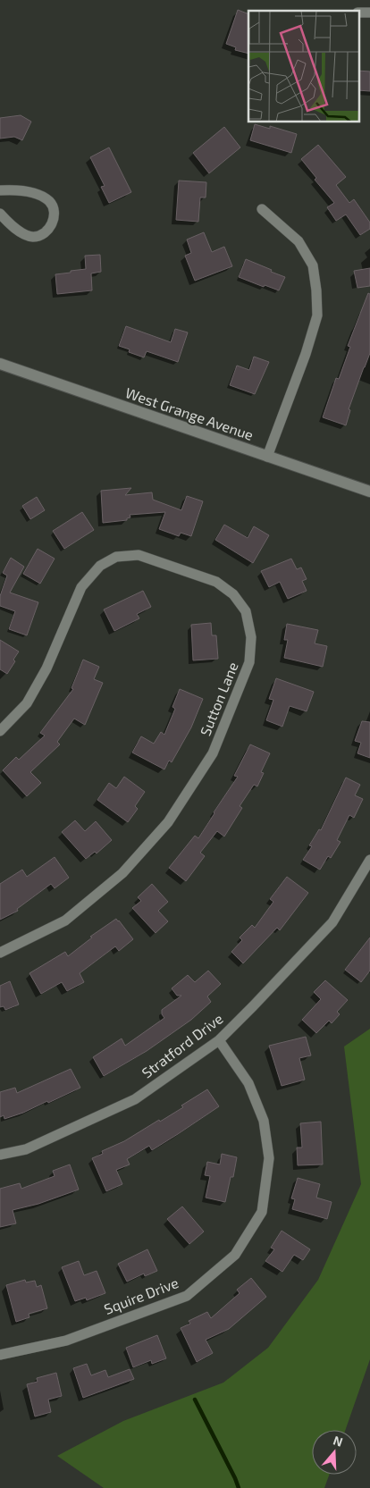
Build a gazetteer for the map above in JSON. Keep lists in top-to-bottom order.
{
  "streets": {
    "street": [
      "West Grange Avenue",
      "Sutton Lane",
      "Stratford Drive",
      "Squire Drive"
    ]
  },
  "crossings": [
    ["Stratford Drive", "Squire Drive"]
  ],
  "north": "top"
}
